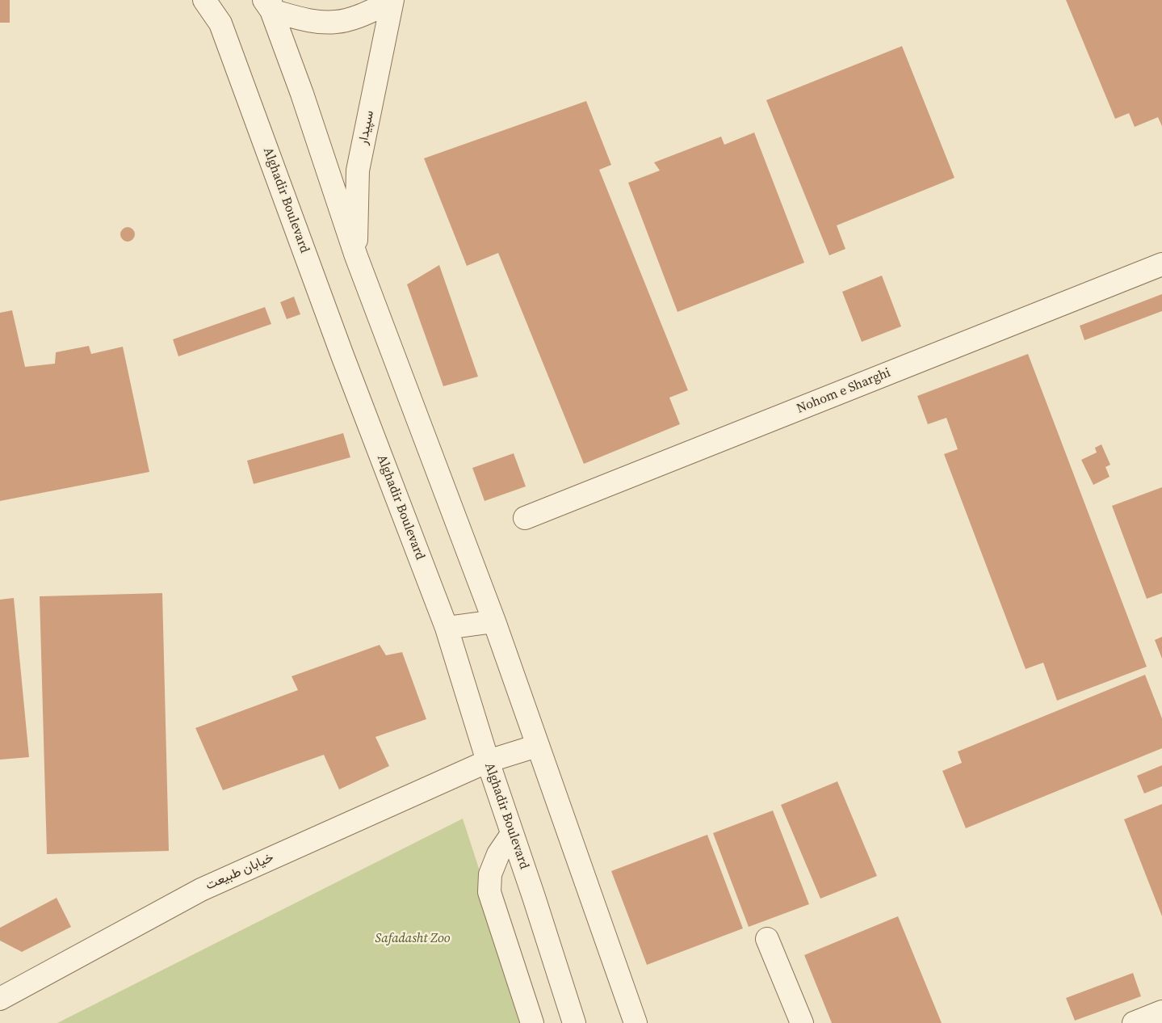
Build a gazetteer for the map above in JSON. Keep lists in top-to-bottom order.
{
  "streets": {
    "street": [
      "سپیدار",
      "Alghadir Boulevard",
      "Nohom e Sharghi",
      "خیابان طبیعت"
    ]
  },
  "crossings": [
    ["Alghadir Boulevard", "خیابان طبیعت"]
  ],
  "parks": ["Safadasht Zoo"]
}
